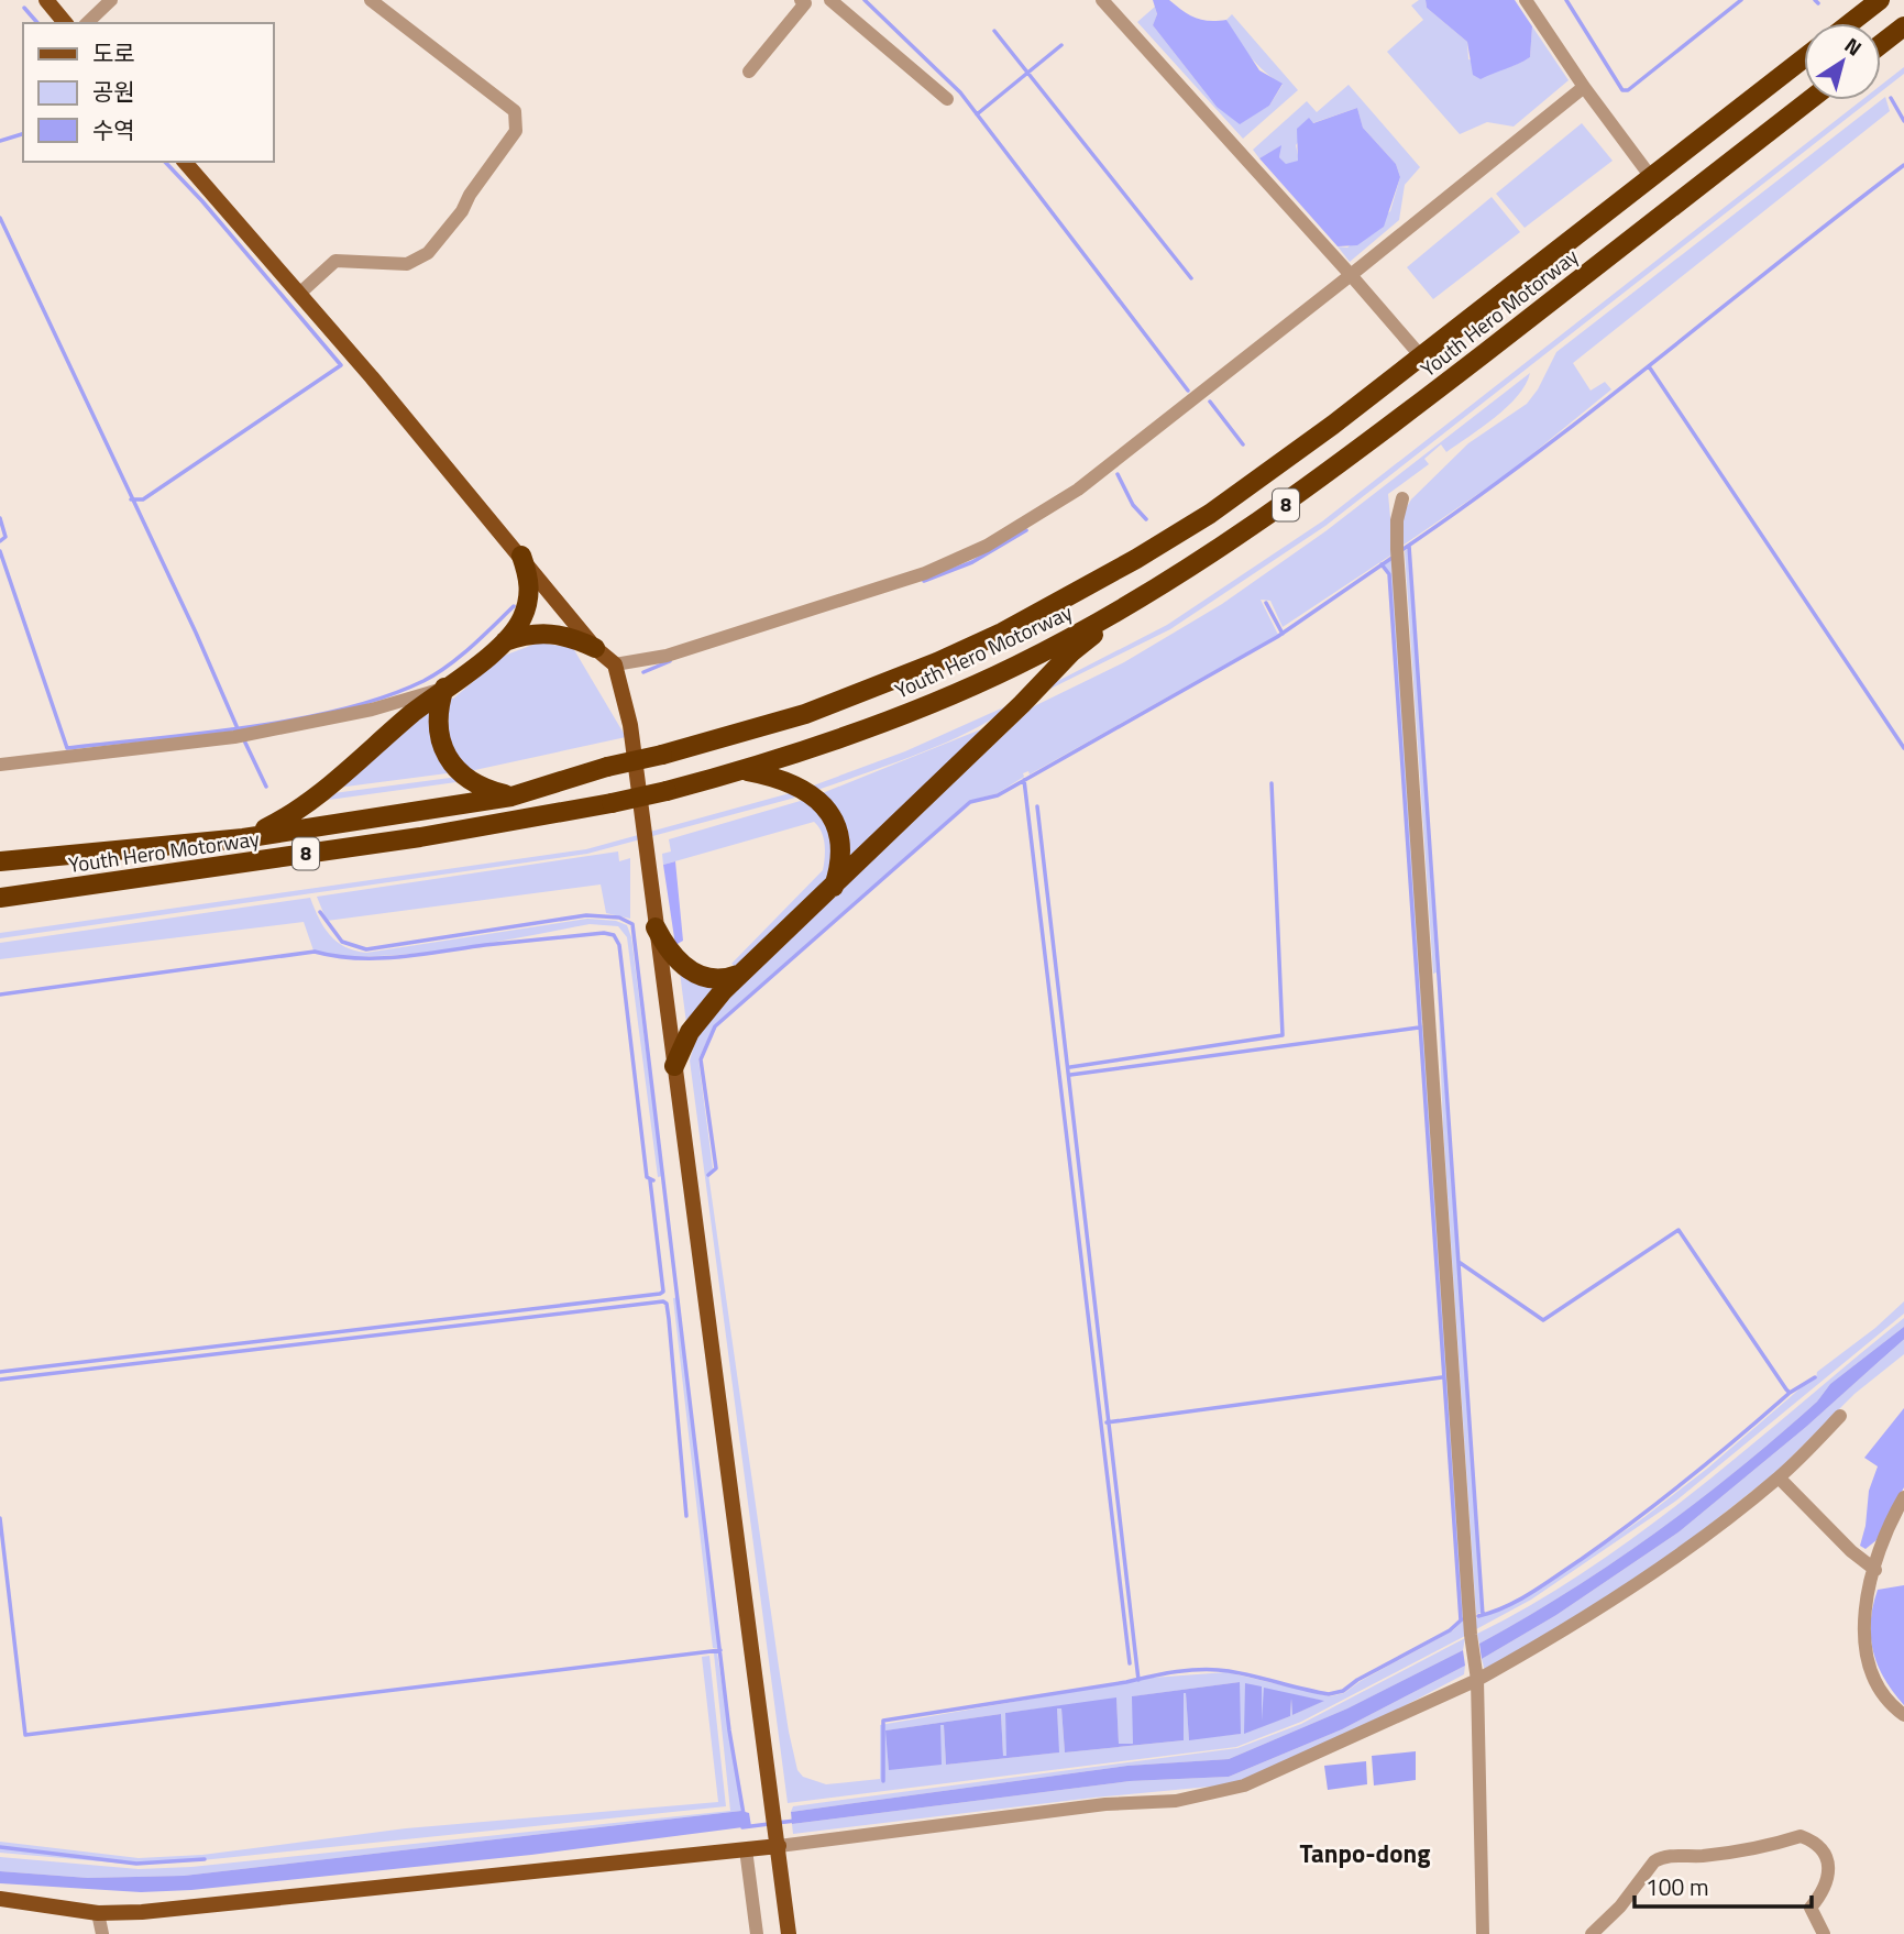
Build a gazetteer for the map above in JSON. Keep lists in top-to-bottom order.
{
  "streets": {
    "highway": ["Youth Hero Motorway", "8"]
  },
  "districts": ["Tanpo-dong"],
  "legend": ["도로", "공원", "수역"],
  "scale_bar": "100 m",
  "north": "top right"
}
